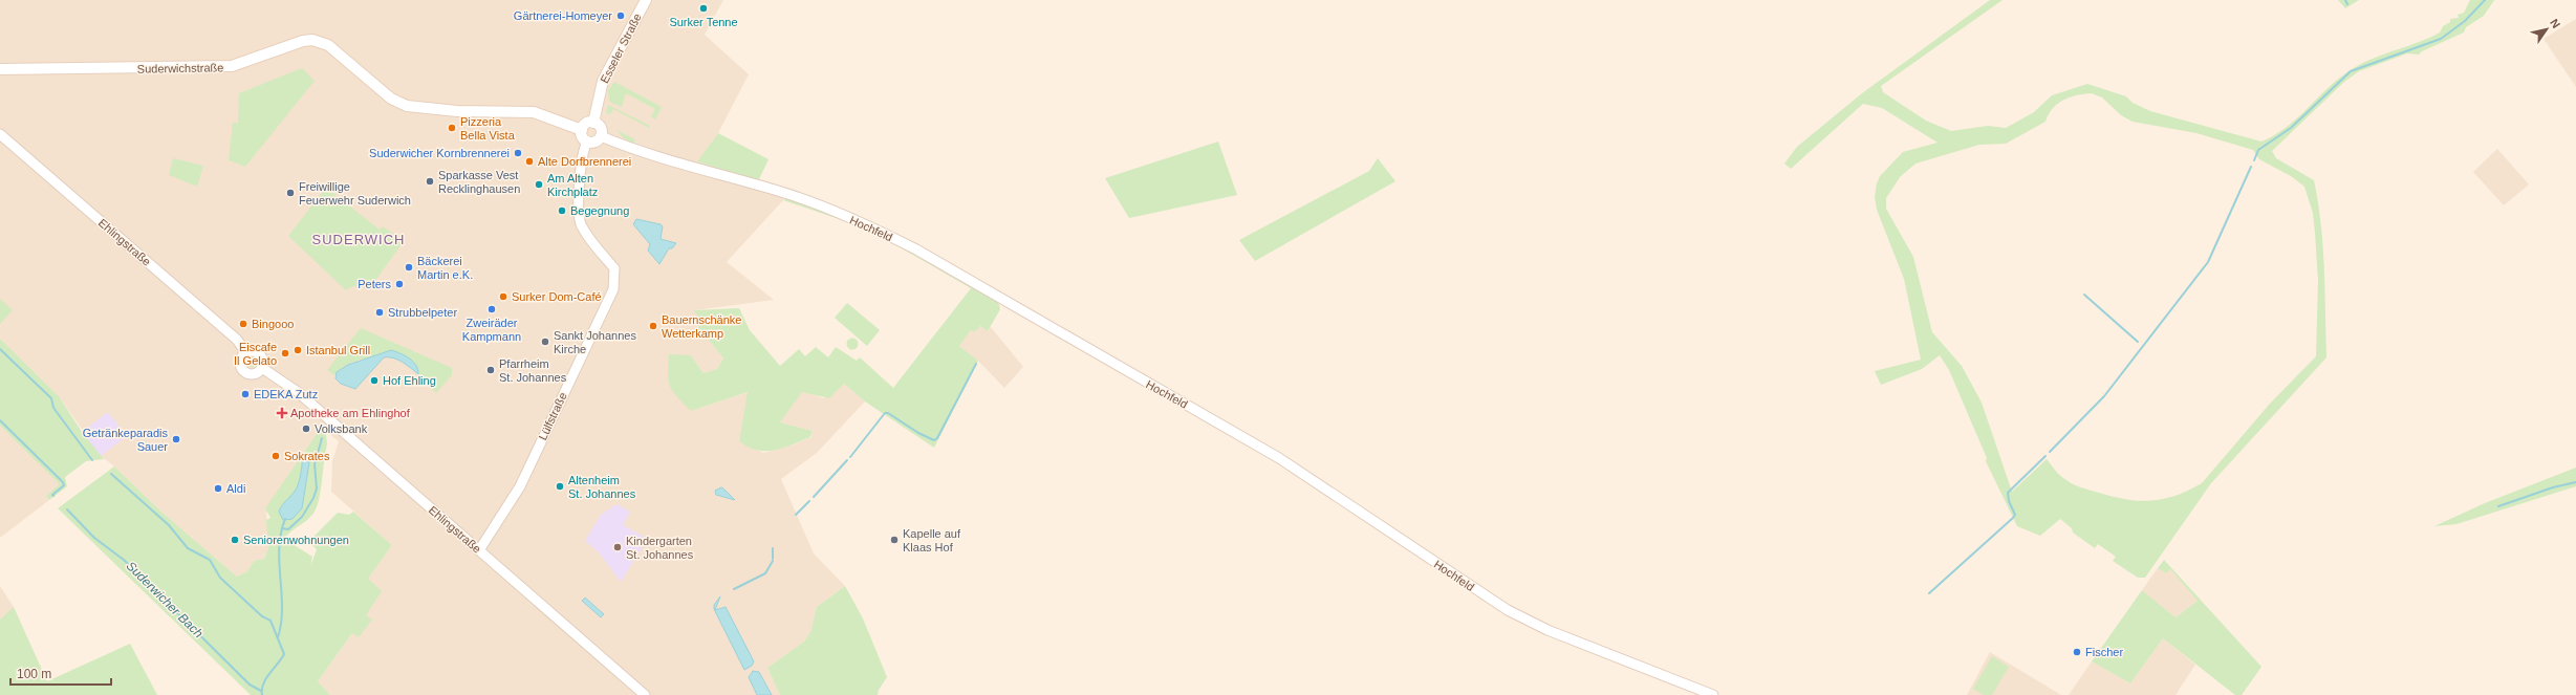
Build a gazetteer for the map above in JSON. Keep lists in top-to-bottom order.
{
  "streets": {
    "main road": ["Esseler Straße", "Suderwichstraße"],
    "street": ["Hochfeld", "Ehlingstraße", "Lülfstraße"]
  },
  "crossings": [
    ["Esseler Straße", "Suderwichstraße"],
    ["Esseler Straße", "Hochfeld"],
    ["Esseler Straße", "Lülfstraße"],
    ["Suderwichstraße", "Hochfeld"],
    ["Suderwichstraße", "Lülfstraße"],
    ["Hochfeld", "Lülfstraße"],
    ["Ehlingstraße", "Lülfstraße"]
  ],
  "districts": ["SUDERWICH"],
  "water": ["Suderwicher Bach"],
  "places": {
    "other": [
      "Surker Tenne",
      "Gärtnerei-Homeyer",
      "Pizzeria Bella Vista",
      "Suderwicher Kornbrennerei",
      "Alte Dorfbrennerei",
      "Sparkasse Vest Recklinghausen",
      "Am Alten Kirchplatz",
      "Freiwillige Feuerwehr Suderwich",
      "Begegnung",
      "Bäckerei Martin e.K.",
      "Peters",
      "Surker Dom-Café",
      "Zweiräder Kampmann",
      "Strubbelpeter",
      "Bingooo",
      "Bauernschänke Wetterkamp",
      "Sankt Johannes Kirche",
      "Istanbul Grill",
      "Eiscafe Il Gelato",
      "Pfarrheim St. Johannes",
      "Hof Ehling",
      "EDEKA Zutz",
      "Volksbank",
      "Getränkeparadis Sauer",
      "Sokrates",
      "Altenheim St. Johannes",
      "Aldi",
      "Seniorenwohnungen",
      "Kapelle auf Klaas Hof",
      "Kindergarten St. Johannes",
      "Fischer"
    ],
    "health": ["Apotheke am Ehlinghof"]
  },
  "scale_bar": "100 m",
  "north": "top right"
}
